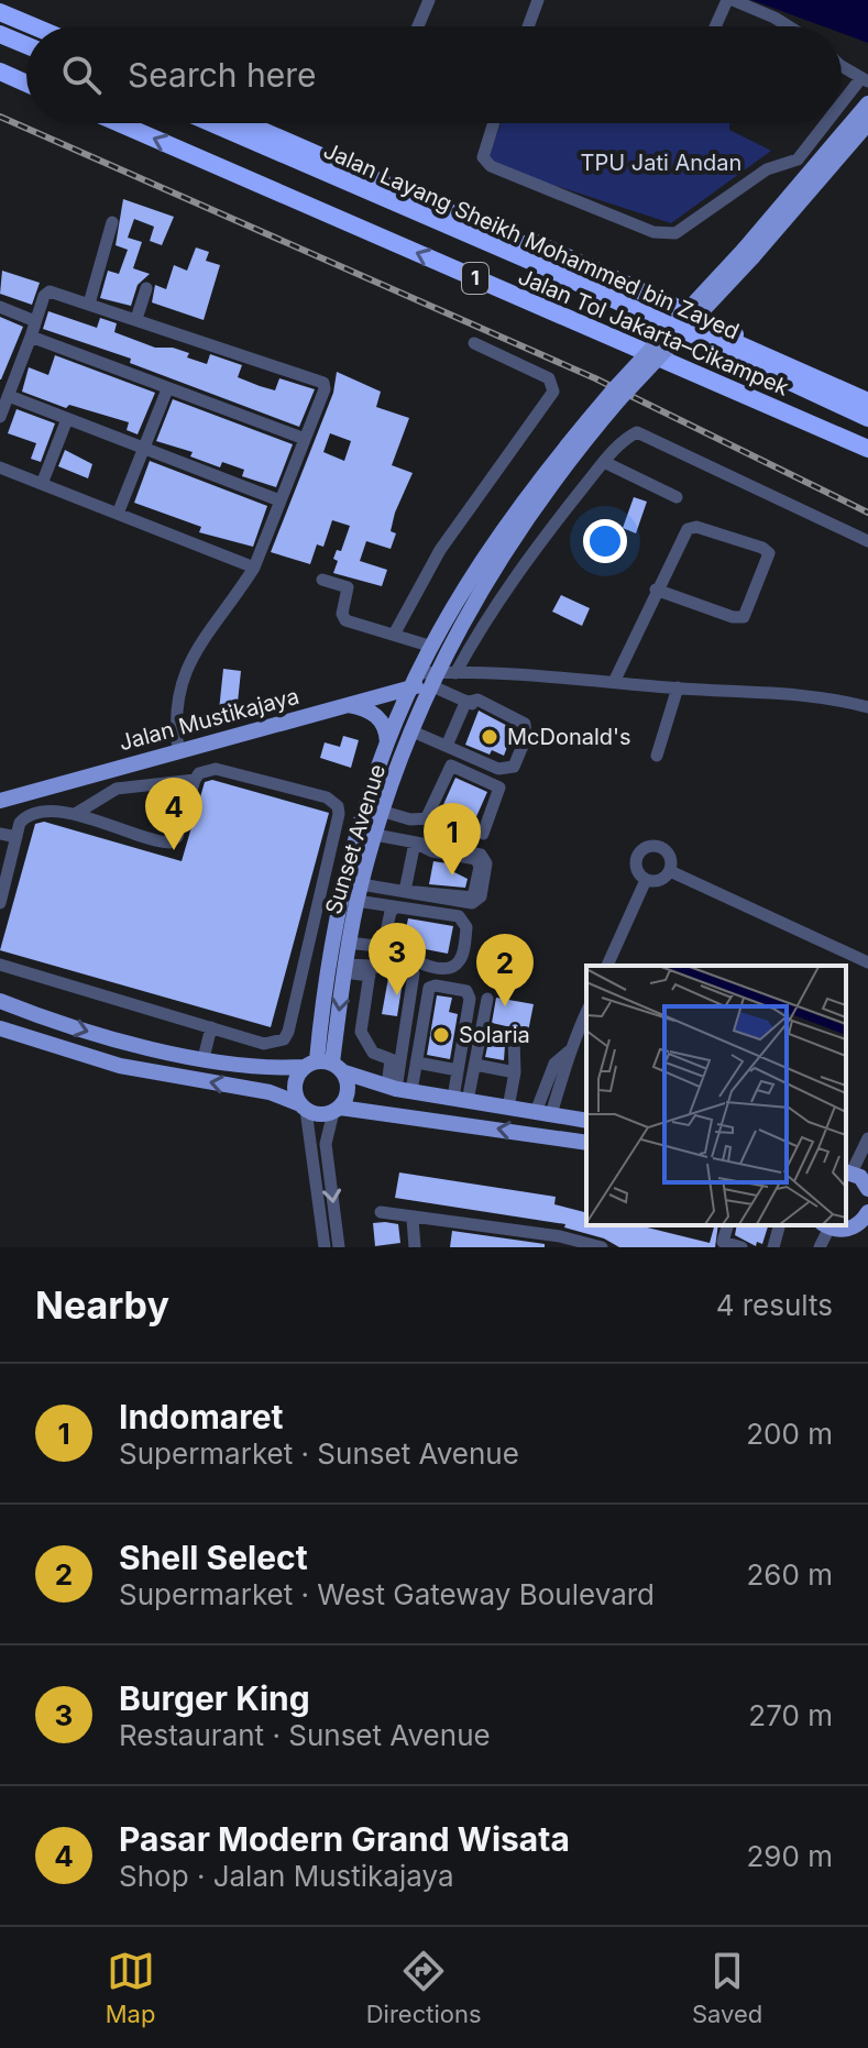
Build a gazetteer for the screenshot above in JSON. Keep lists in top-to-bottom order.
{
  "streets": {
    "highway": ["Jalan Layang Sheikh Mohammed bin Zayed", "1", "Jalan Tol Jakarta–Cikampek"],
    "main road": ["Jalan Mustikajaya", "Sunset Avenue"]
  },
  "crossings": [
    ["Jalan Mustikajaya", "Sunset Avenue"]
  ],
  "parks": ["TPU Jati Andan"],
  "places": ["McDonald's", "Solaria"],
  "page": {
    "search": "Search here",
    "pins": [
      "4",
      "1",
      "3",
      "2"
    ],
    "heading": ["Nearby", "4 results"],
    "list": [
      {
        "mark": "1",
        "name": "Indomaret",
        "note": "Supermarket · Sunset Avenue",
        "value": "200 m"
      },
      {
        "mark": "2",
        "name": "Shell Select",
        "note": "Supermarket · West Gateway Boulevard",
        "value": "260 m"
      },
      {
        "mark": "3",
        "name": "Burger King",
        "note": "Restaurant · Sunset Avenue",
        "value": "270 m"
      },
      {
        "mark": "4",
        "name": "Pasar Modern Grand Wisata",
        "note": "Shop · Jalan Mustikajaya",
        "value": "290 m"
      }
    ],
    "nav": ["Map", "Directions", "Saved"]
  }
}
